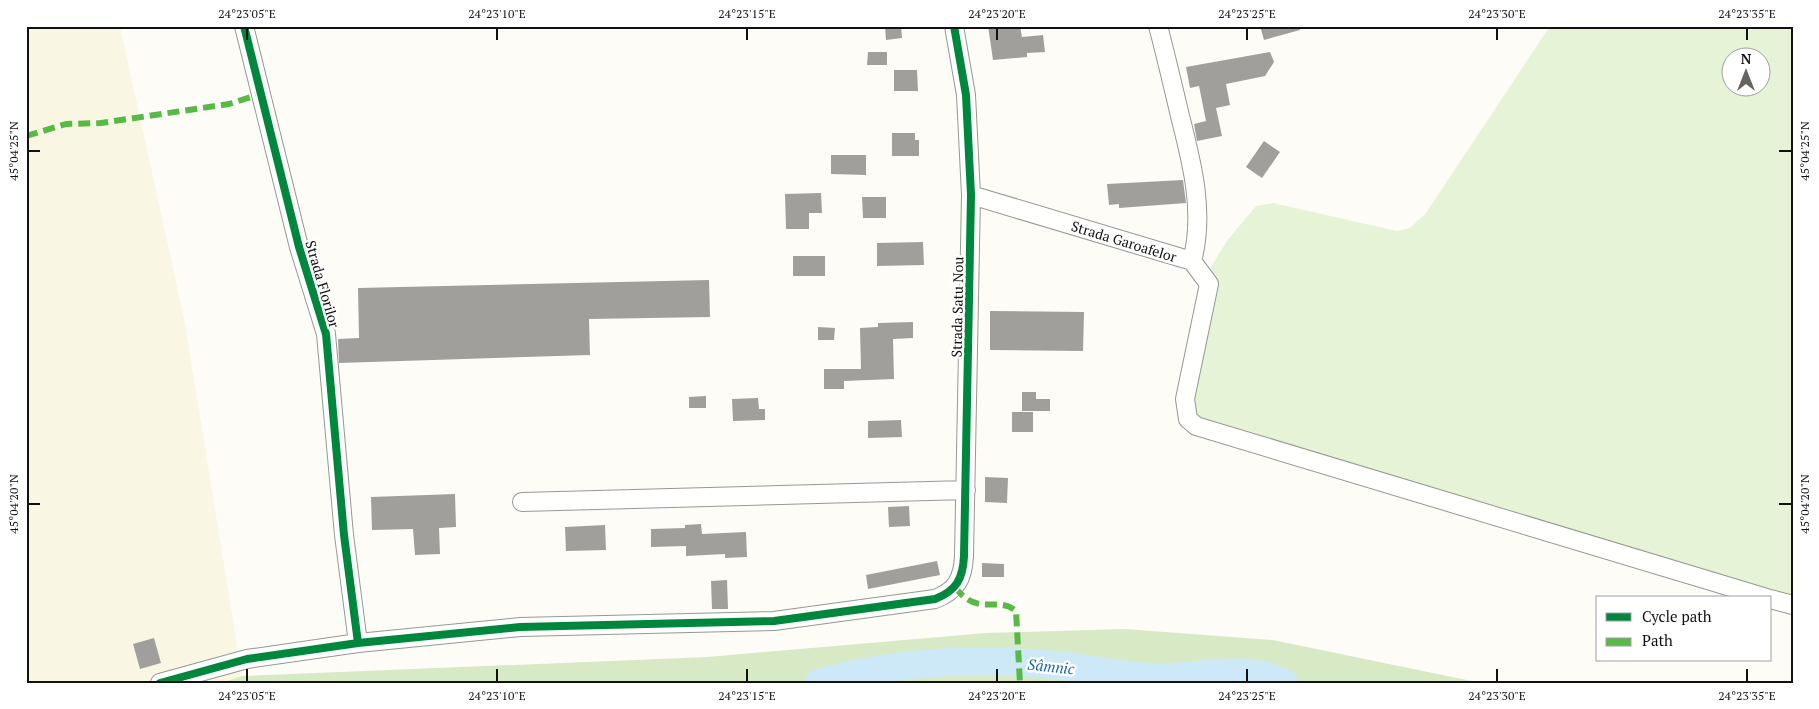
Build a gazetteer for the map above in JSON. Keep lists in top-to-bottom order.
{
  "streets": {
    "street": ["Strada Garoafelor", "Strada Florilor", "Strada Satu Nou"]
  },
  "crossings": [
    ["Strada Garoafelor", "Strada Satu Nou"],
    ["Strada Florilor", "Strada Satu Nou"]
  ],
  "water": ["Sâmnic"],
  "legend": ["Cycle path", "Path"],
  "north": "top",
  "coordinates": [
    "24°23'05\"E",
    "24°23'10\"E",
    "24°23'15\"E",
    "24°23'20\"E",
    "24°23'25\"E",
    "24°23'30\"E",
    "24°23'35\"E",
    "45°04'25\"N",
    "45°04'20\"N"
  ]
}
